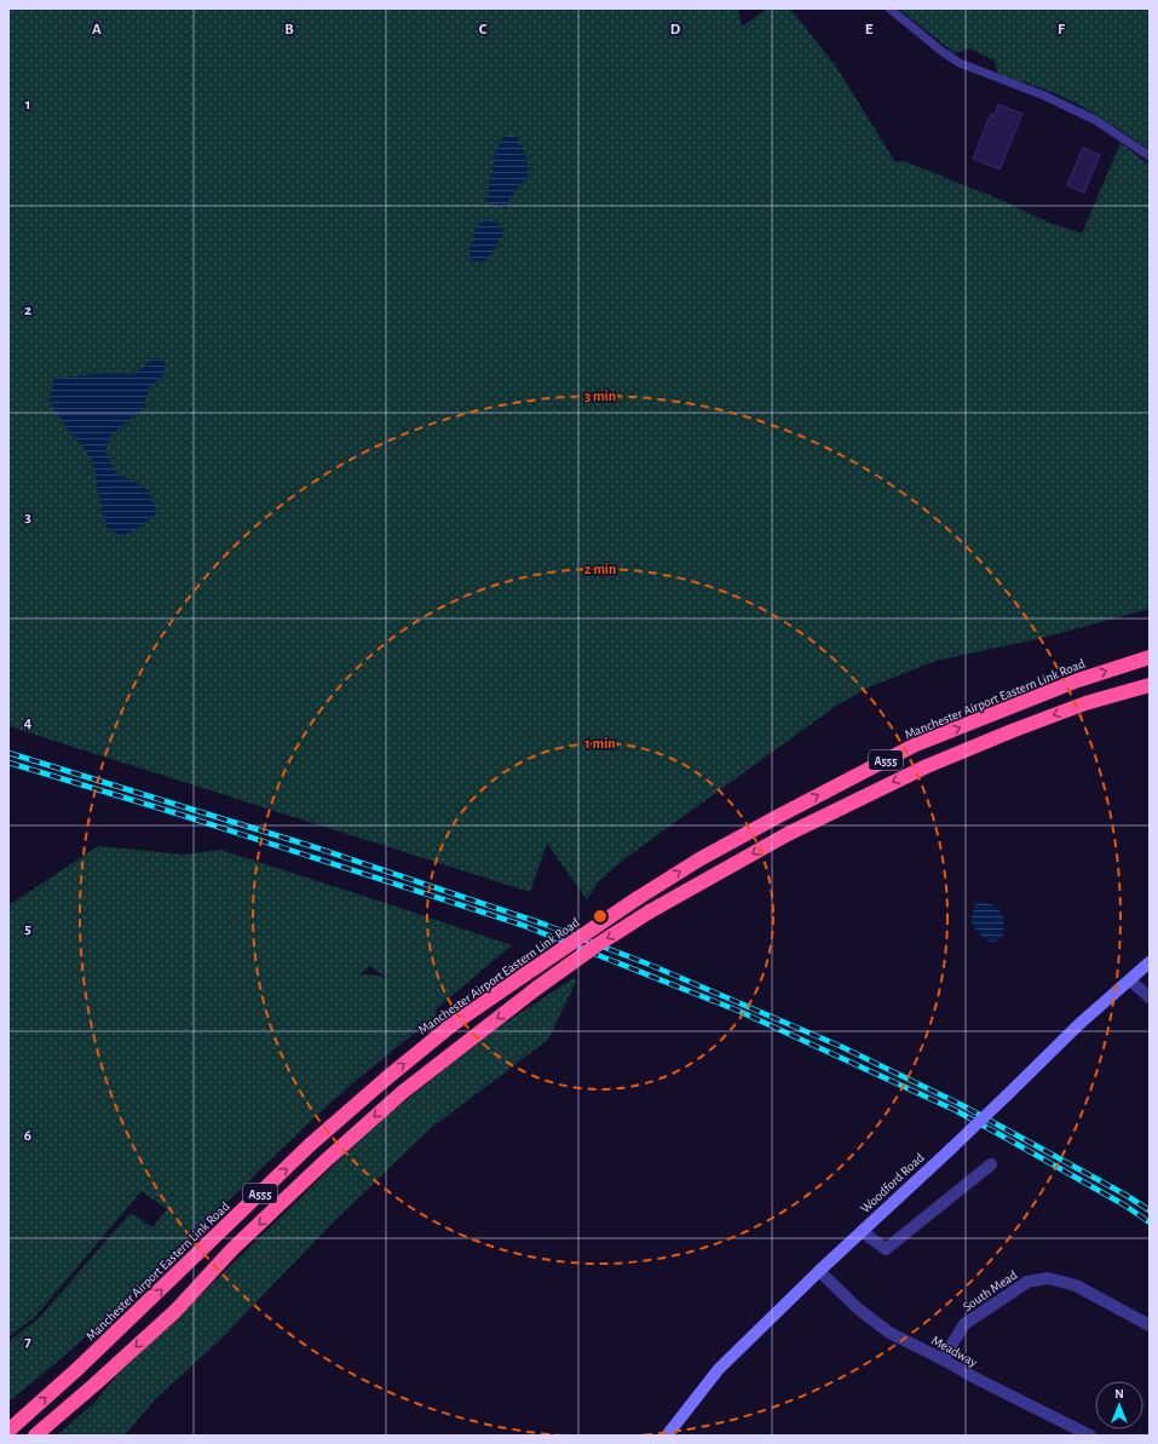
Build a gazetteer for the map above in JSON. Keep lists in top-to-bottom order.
{
  "streets": {
    "highway": ["Manchester Airport Eastern Link Road", "A555"],
    "street": ["Woodford Road", "South Mead", "Meadway"]
  },
  "crossings": [
    ["Woodford Road", "Meadway"],
    ["South Mead", "Meadway"]
  ],
  "north": "top",
  "grid": {
    "columns": [
      "A",
      "B",
      "C",
      "D",
      "E",
      "F"
    ],
    "rows": [
      "1",
      "2",
      "3",
      "4",
      "5",
      "6",
      "7"
    ]
  },
  "rings": ["3 min", "2 min", "1 min"]
}
